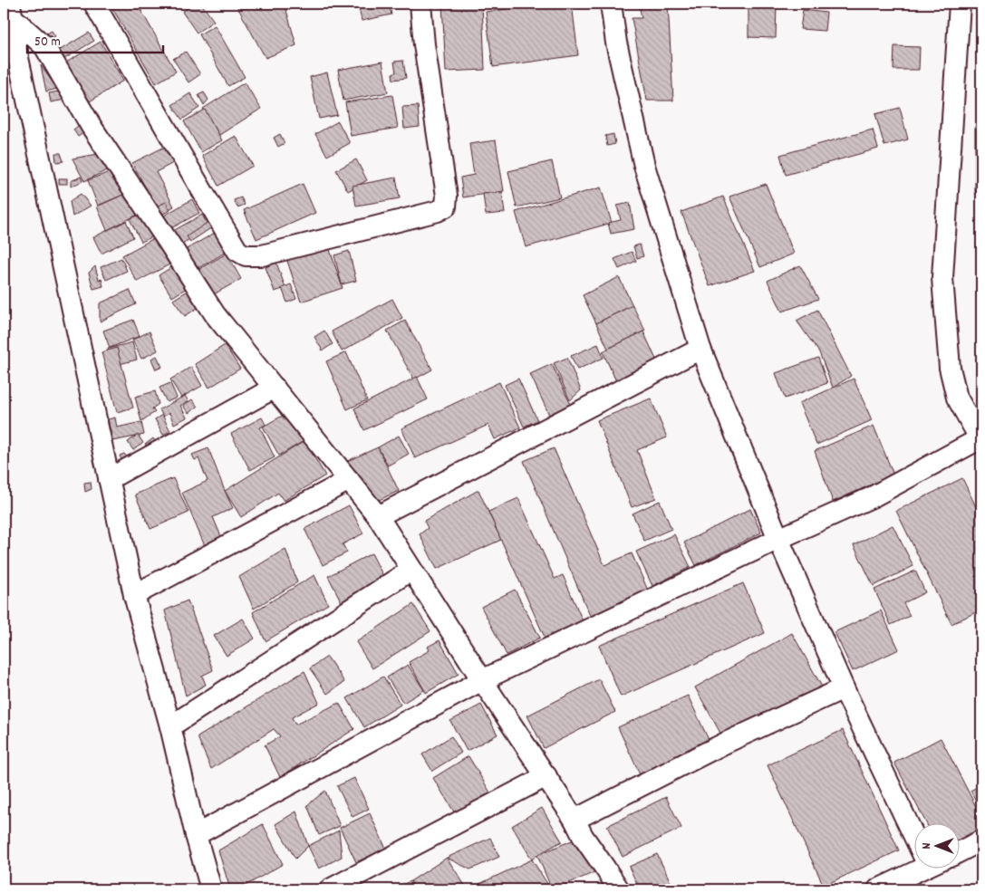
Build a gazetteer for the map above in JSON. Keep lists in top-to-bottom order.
{
  "scale_bar": "50 m",
  "north": "left"
}
